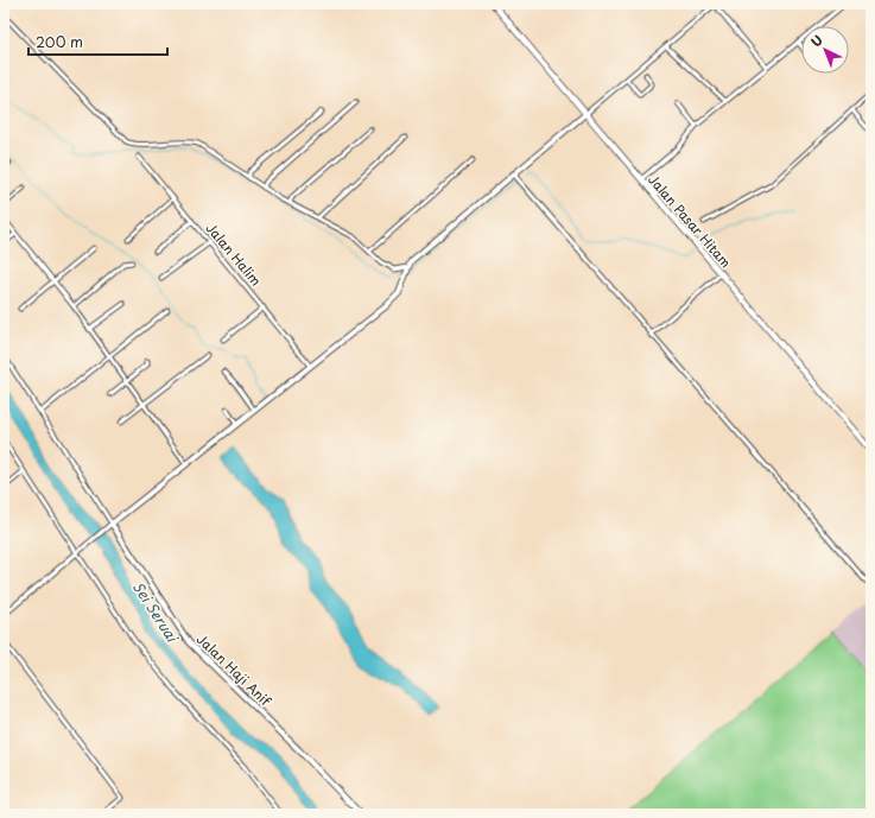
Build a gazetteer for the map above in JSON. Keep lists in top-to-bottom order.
{
  "streets": {
    "main road": ["Jalan Pasar Hitam", "Jalan Haji Anif"],
    "street": ["Jalan Halim"]
  },
  "water": ["Sei Seruai"],
  "scale_bar": "200 m",
  "north": "top left"
}
